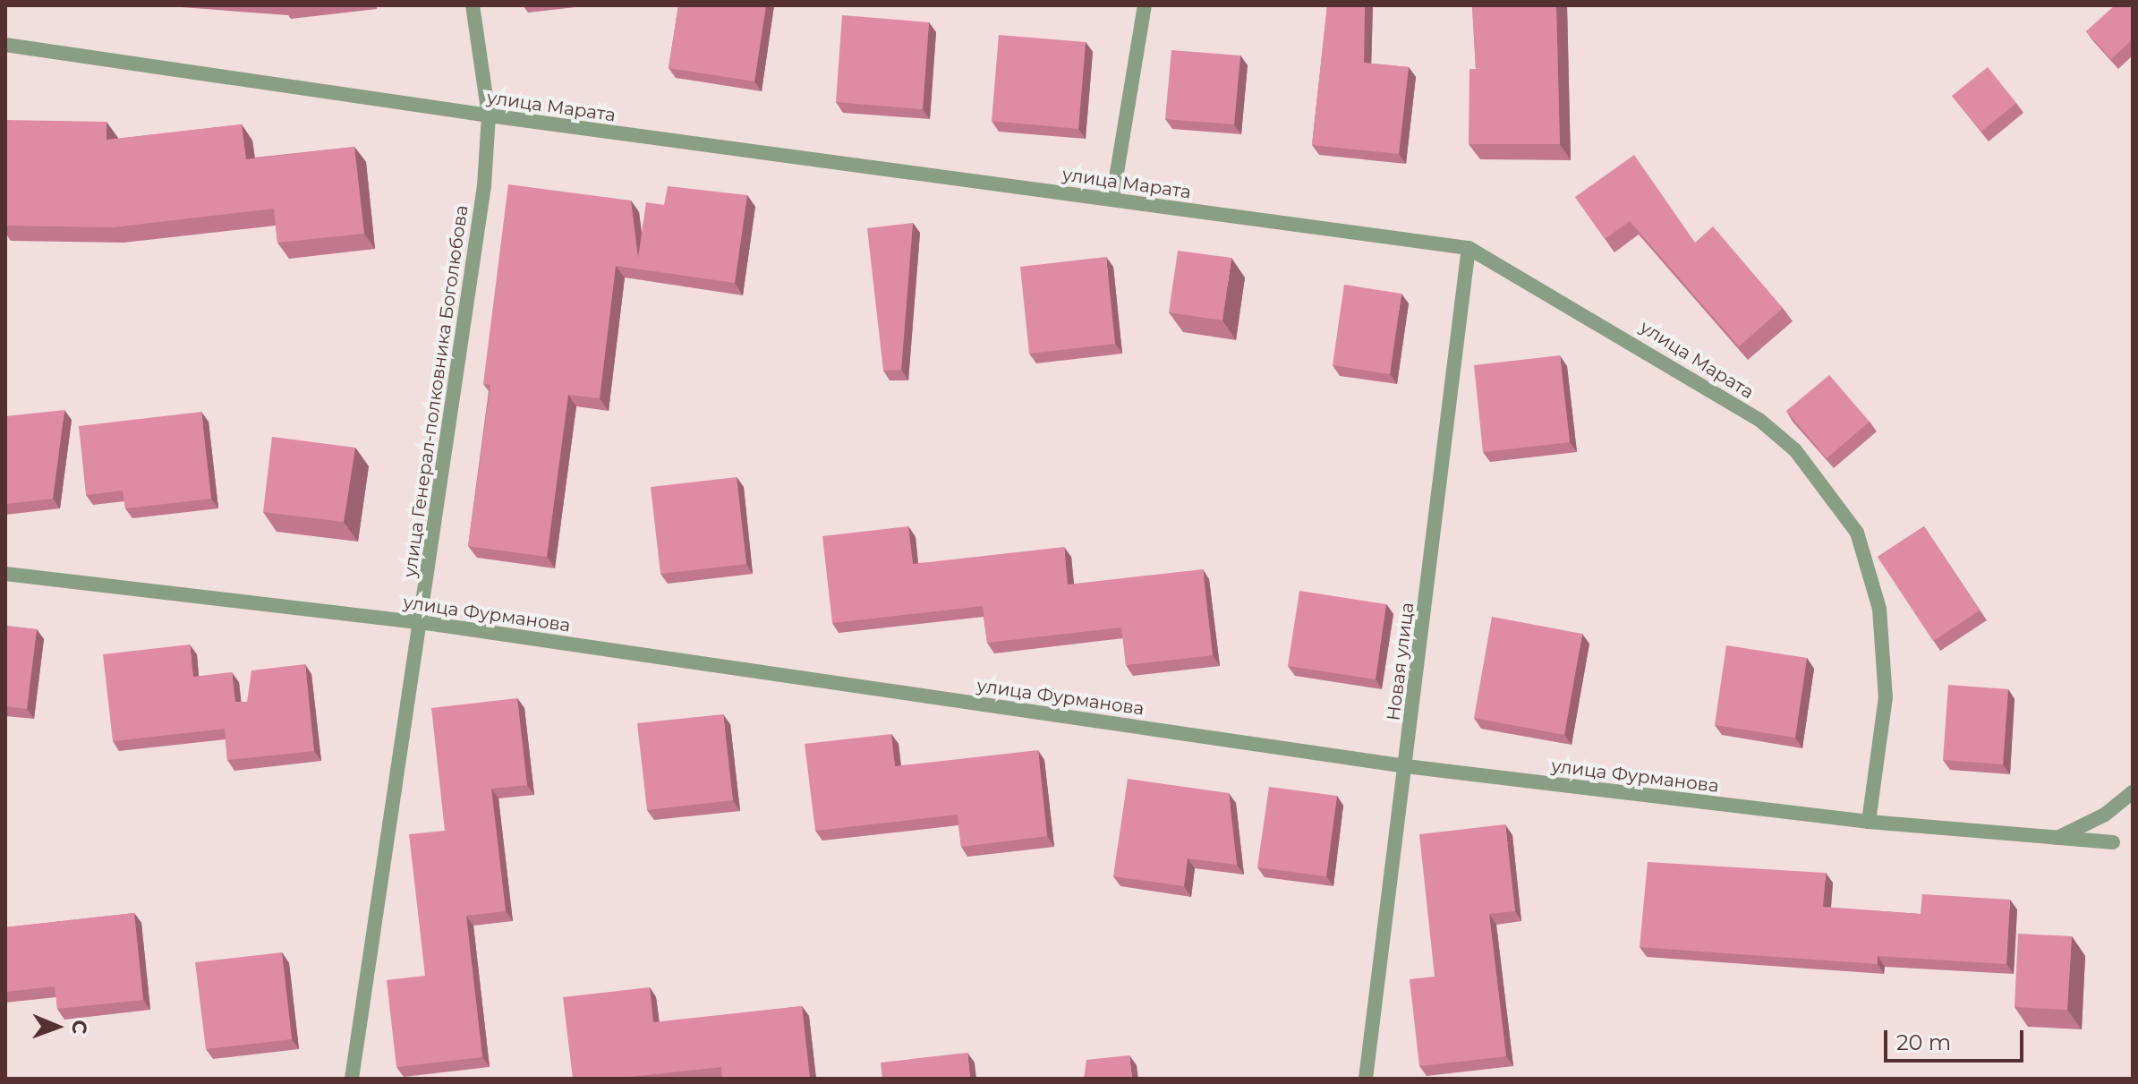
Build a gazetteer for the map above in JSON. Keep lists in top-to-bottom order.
{
  "streets": {
    "street": [
      "улица Марата",
      "улица Генерал-полковника Боголюбова",
      "улица Фурманова",
      "Новая улица"
    ]
  },
  "crossings": [
    ["улица Марата", "улица Генерал-полковника Боголюбова"],
    ["улица Марата", "улица Фурманова"],
    ["улица Марата", "Новая улица"],
    ["улица Генерал-полковника Боголюбова", "улица Фурманова"],
    ["улица Фурманова", "Новая улица"]
  ],
  "scale_bar": "20 m",
  "north": "right"
}
